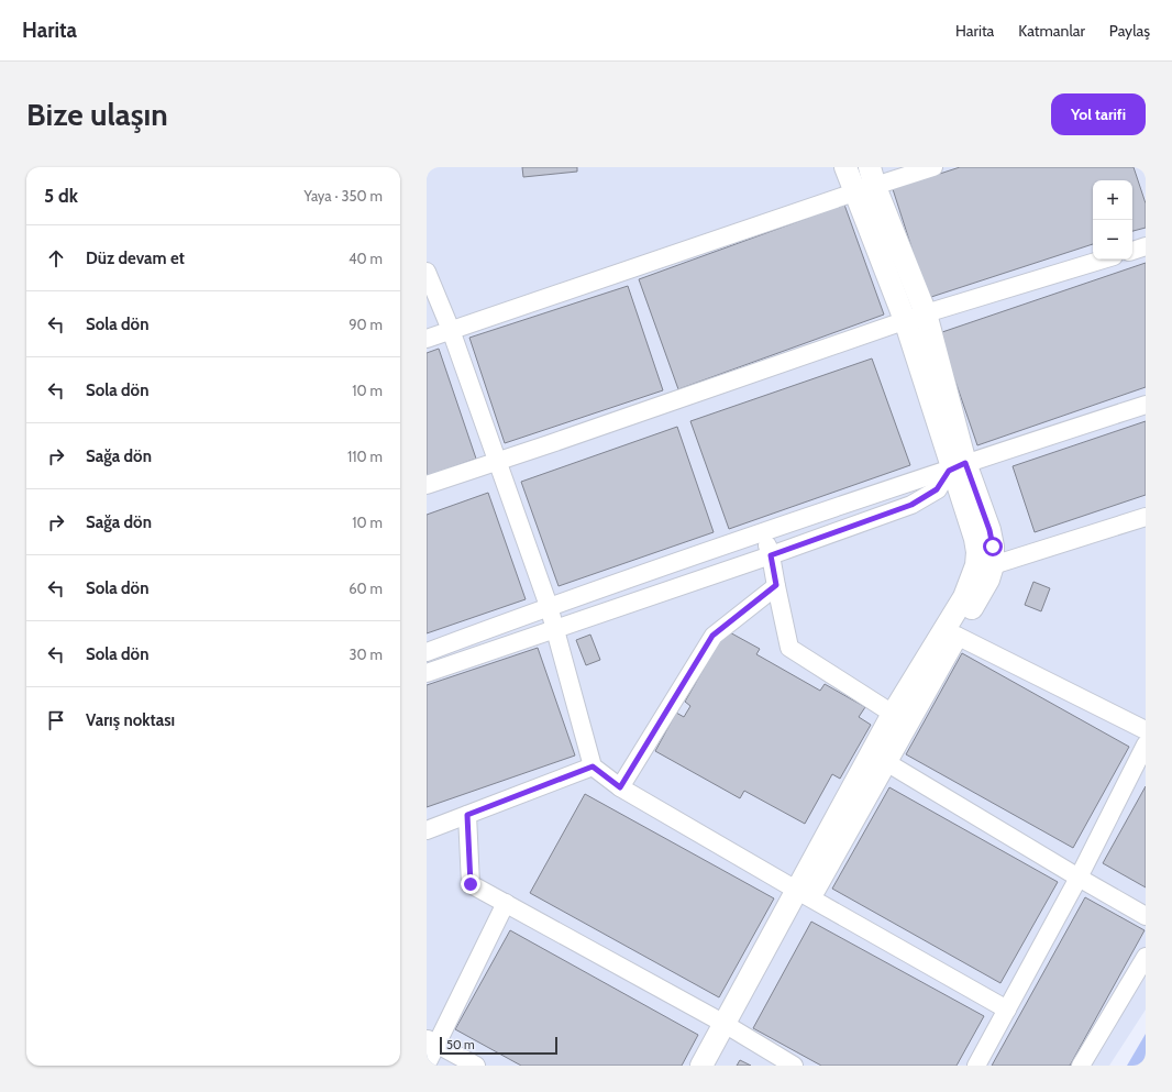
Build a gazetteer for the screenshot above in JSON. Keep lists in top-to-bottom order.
{
  "scale_bar": "50 m",
  "page": {
    "header": "Harita",
    "nav": ["Harita", "Katmanlar", "Paylaş"],
    "buttons": "Yol tarifi",
    "title": "Bize ulaşın",
    "heading": ["5 dk", "Yaya · 350 m"],
    "map_buttons": ["+", "−"],
    "list": [
      ["Düz devam et", "40 m"],
      ["Sola dön", "90 m"],
      ["Sola dön", "10 m"],
      ["Sağa dön", "110 m"],
      ["Sağa dön", "10 m"],
      ["Sola dön", "60 m"],
      ["Sola dön", "30 m"],
      "Varış noktası"
    ],
    "scale": "50 m"
  }
}
